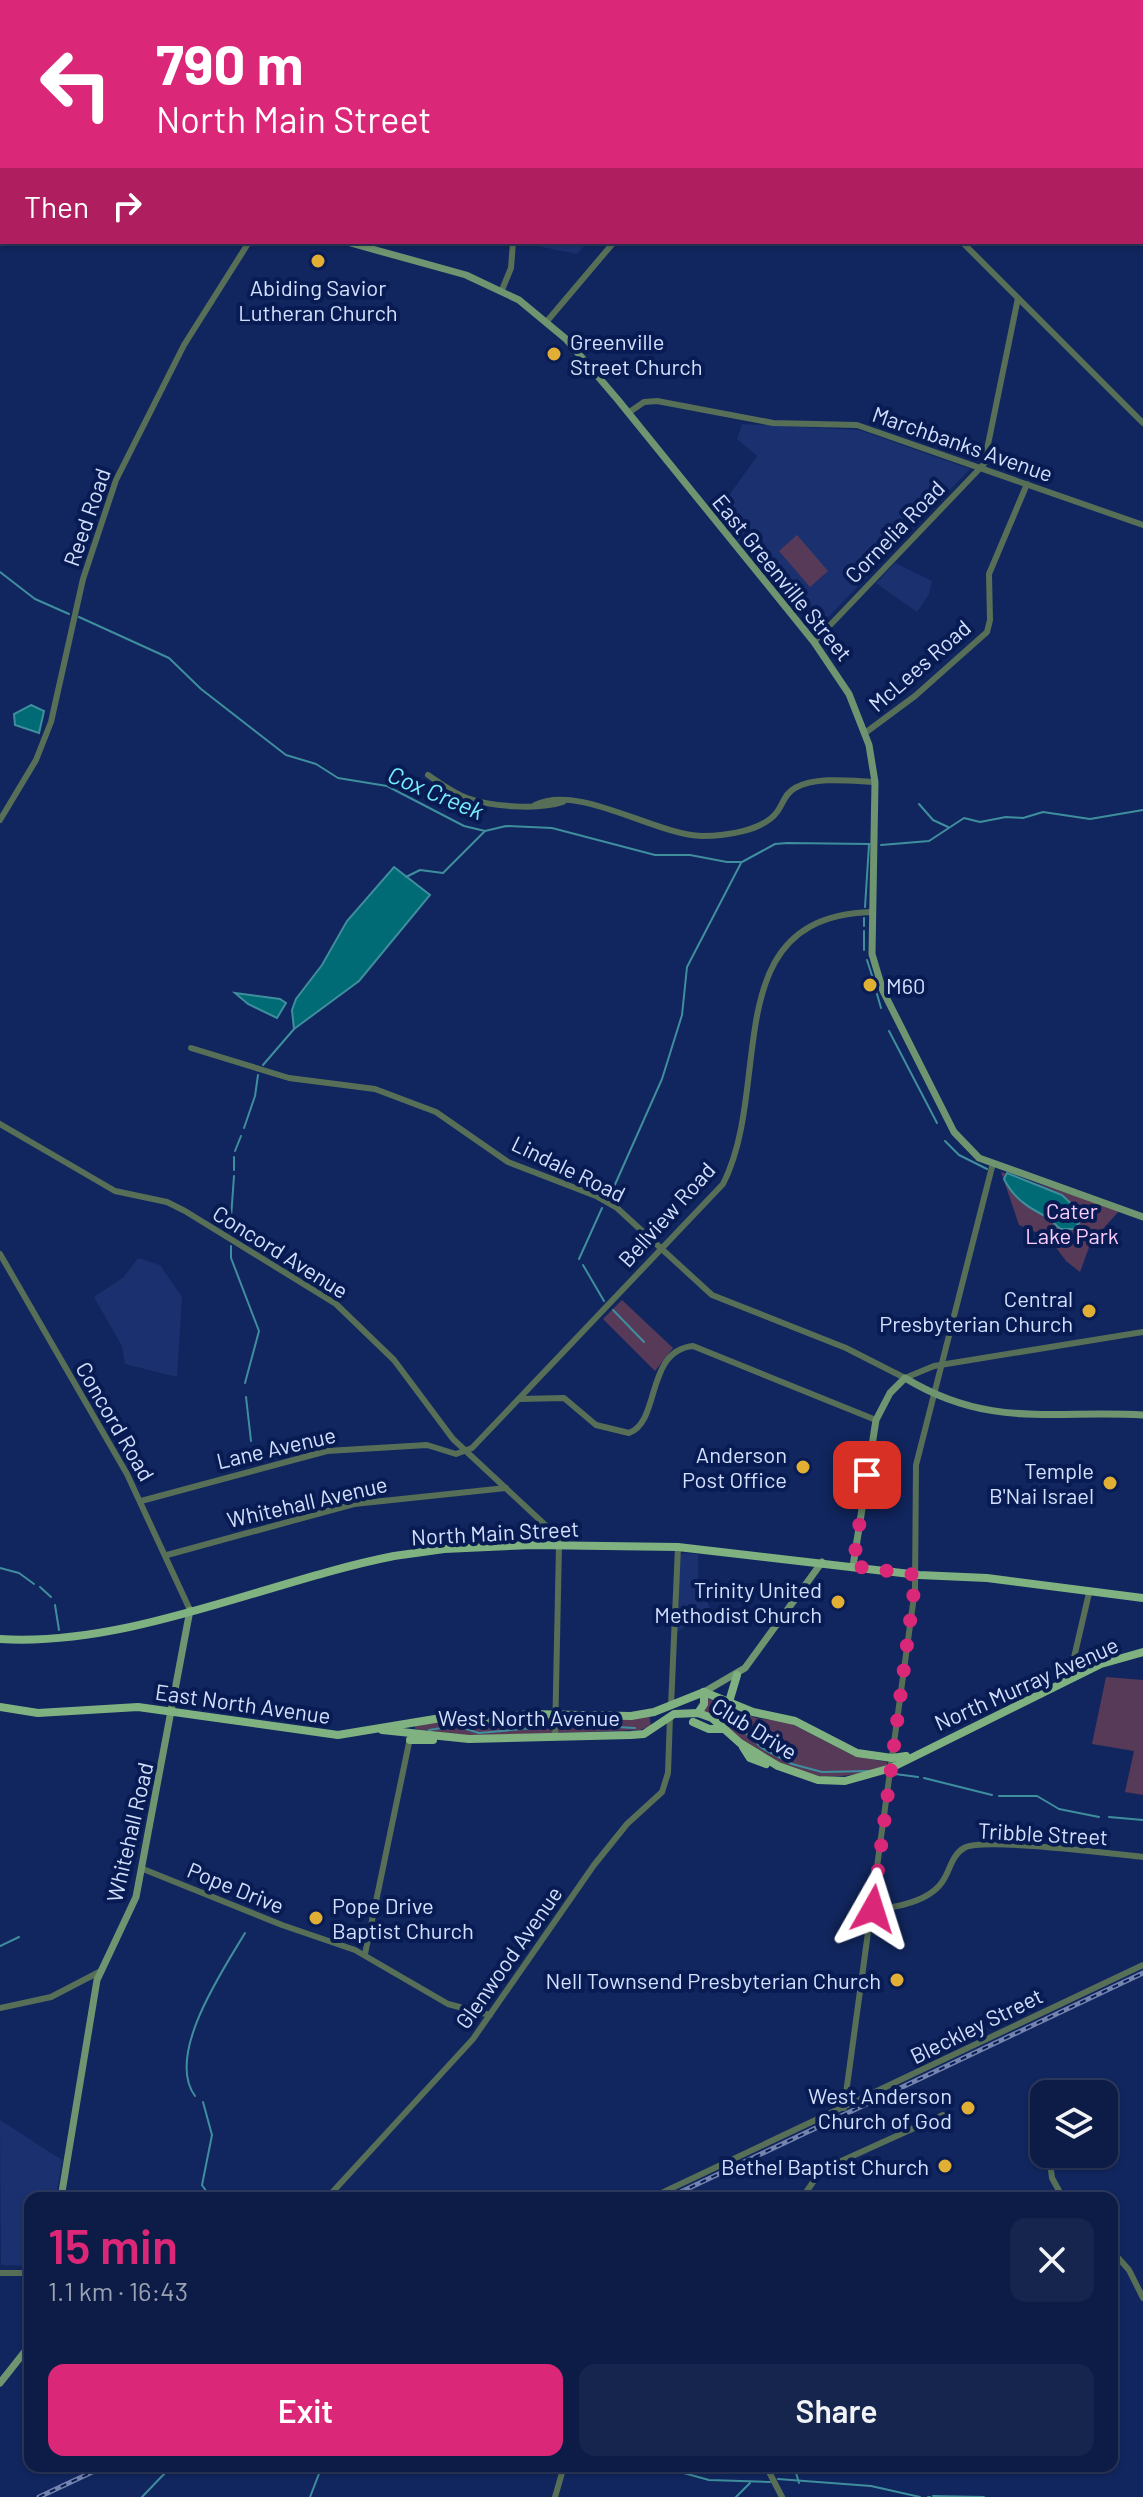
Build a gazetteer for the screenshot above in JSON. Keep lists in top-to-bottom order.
{
  "streets": {
    "main road": [
      "East Greenville Street",
      "North Main Street",
      "North Murray Avenue",
      "East North Avenue",
      "West North Avenue",
      "Club Drive",
      "Whitehall Road"
    ],
    "street": [
      "Marchbanks Avenue",
      "Reed Road",
      "Cornelia Road",
      "McLees Road",
      "Lindale Road",
      "Bellview Road",
      "Concord Avenue",
      "Concord Road",
      "Lane Avenue",
      "Whitehall Avenue",
      "Tribble Street",
      "Pope Drive",
      "Glenwood Avenue",
      "Bleckley Street"
    ]
  },
  "crossings": [
    ["Marchbanks Avenue", "Cornelia Road"],
    ["Marchbanks Avenue", "East Greenville Street"],
    ["Marchbanks Avenue", "McLees Road"],
    ["Cornelia Road", "East Greenville Street"],
    ["East Greenville Street", "McLees Road"],
    ["East Greenville Street", "Bellview Road"],
    ["Lindale Road", "Bellview Road"],
    ["Bellview Road", "Concord Avenue"],
    ["Bellview Road", "Lane Avenue"],
    ["Concord Avenue", "Lane Avenue"],
    ["Concord Avenue", "Whitehall Avenue"],
    ["Concord Avenue", "North Main Street"],
    ["Concord Road", "Lane Avenue"],
    ["Concord Road", "Whitehall Avenue"],
    ["Concord Road", "North Main Street"],
    ["Concord Road", "Whitehall Road"],
    ["North Main Street", "Whitehall Road"],
    ["North Main Street", "Glenwood Avenue"],
    ["North Murray Avenue", "Club Drive"],
    ["East North Avenue", "West North Avenue"],
    ["East North Avenue", "Whitehall Road"],
    ["Whitehall Road", "Pope Drive"],
    ["Pope Drive", "Glenwood Avenue"]
  ],
  "water": ["Cox Creek"],
  "parks": ["Cater Lake Park"],
  "places": [
    "Abiding Savior Lutheran Church",
    "Greenville Street Church",
    "M60",
    "Central Presbyterian Church",
    "Anderson Post Office",
    "Temple B'Nai Israel",
    "Trinity United Methodist Church",
    "Pope Drive Baptist Church",
    "Nell Townsend Presbyterian Church",
    "West Anderson Church of God",
    "Bethel Baptist Church"
  ],
  "page": {
    "turn": ["790 m", "North Main Street"],
    "then": "Then",
    "heading": ["15 min", "1.1 km · 16:43"],
    "buttons": ["Exit", "Share"]
  }
}
